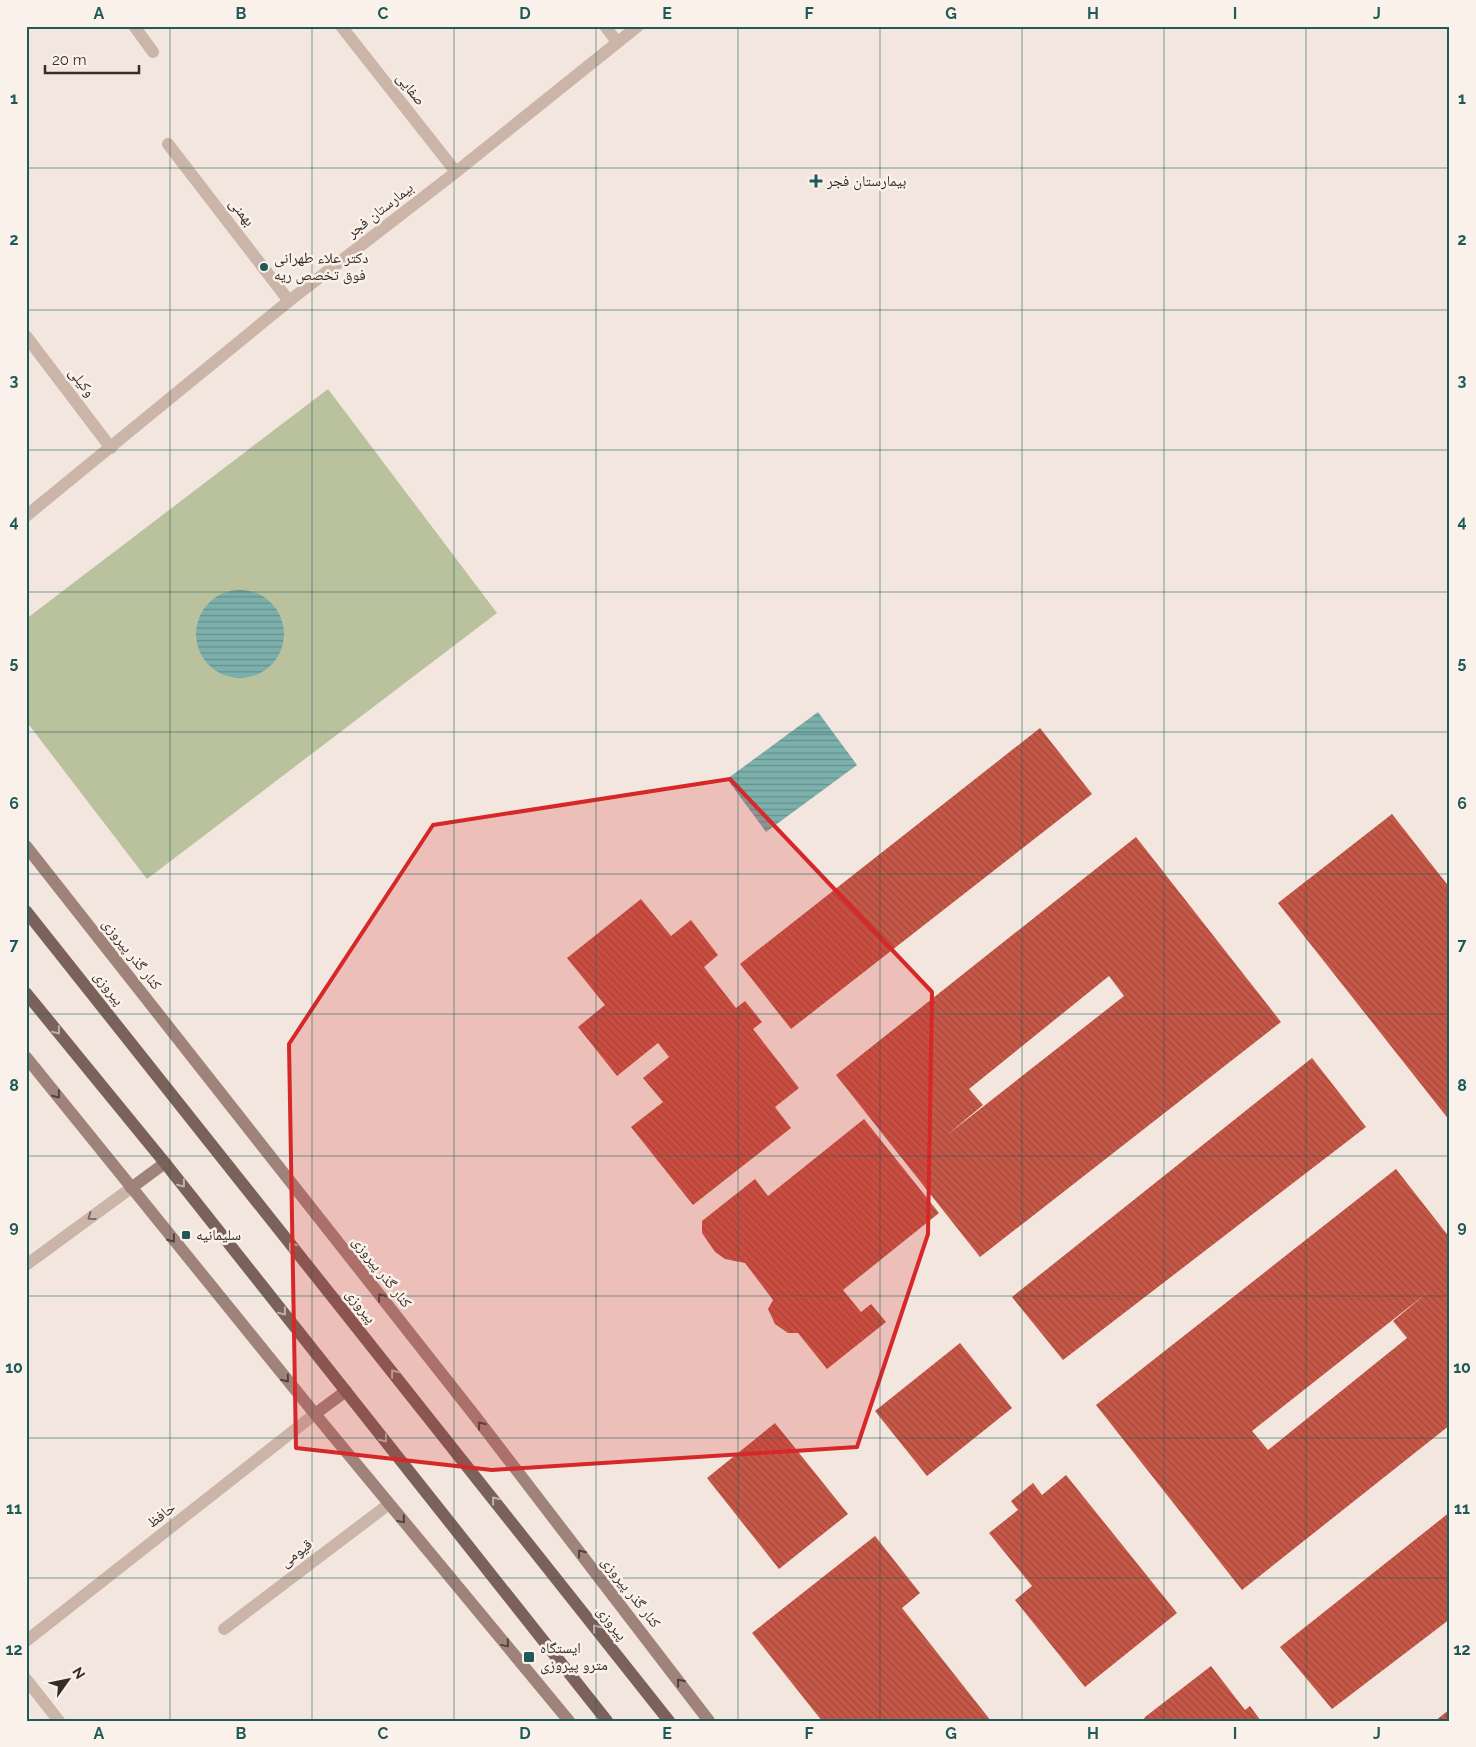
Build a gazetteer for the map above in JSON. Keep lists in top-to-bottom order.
{
  "streets": {
    "main road": ["کنار گذر پیروزی", "پیروزی"],
    "street": [
      "صفایی",
      "بیمارستان فجر",
      "بهمنی",
      "وکیلی",
      "حافظ",
      "قیومی"
    ]
  },
  "crossings": [
    ["صفایی", "بیمارستان فجر"],
    ["بیمارستان فجر", "بهمنی"],
    ["بیمارستان فجر", "وکیلی"]
  ],
  "places": {
    "health": ["بیمارستان فجر"],
    "other": ["دکتر علاء طهرانی فوق تخصص ریه"],
    "transit": ["سلیمانیه", "ایستگاه مترو پیروزی"]
  },
  "scale_bar": "20 m",
  "north": "top right",
  "grid": {
    "columns": [
      "A",
      "B",
      "C",
      "D",
      "E",
      "F",
      "G",
      "H",
      "I",
      "J"
    ],
    "rows": [
      "1",
      "2",
      "3",
      "4",
      "5",
      "6",
      "7",
      "8",
      "9",
      "10",
      "11",
      "12"
    ]
  }
}
